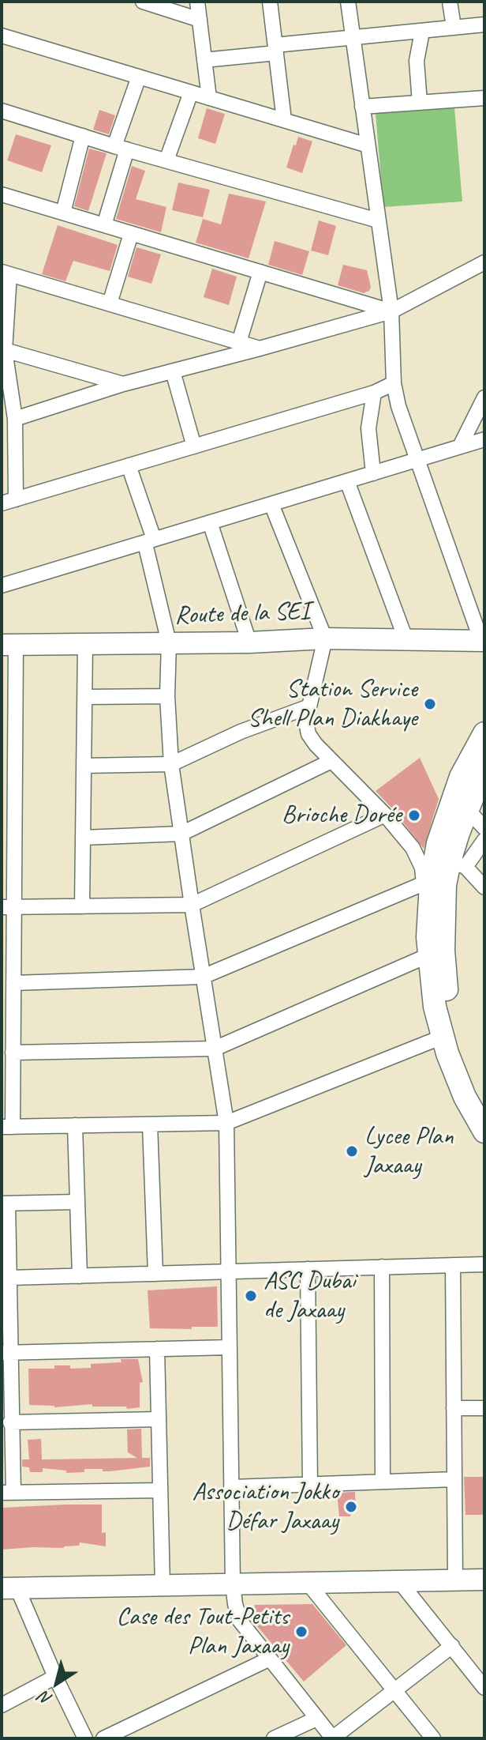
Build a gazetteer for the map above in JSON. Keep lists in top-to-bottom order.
{
  "streets": {
    "street": ["Route de la SEI"]
  },
  "places": [
    "Station Service Shell Plan Diakhaye",
    "Brioche Dorée",
    "Lycee Plan Jaxaay",
    "ASC Dubai de Jaxaay",
    "Association Jokko Défar Jaxaay",
    "Case des Tout-Petits Plan Jaxaay"
  ],
  "north": "bottom left"
}
